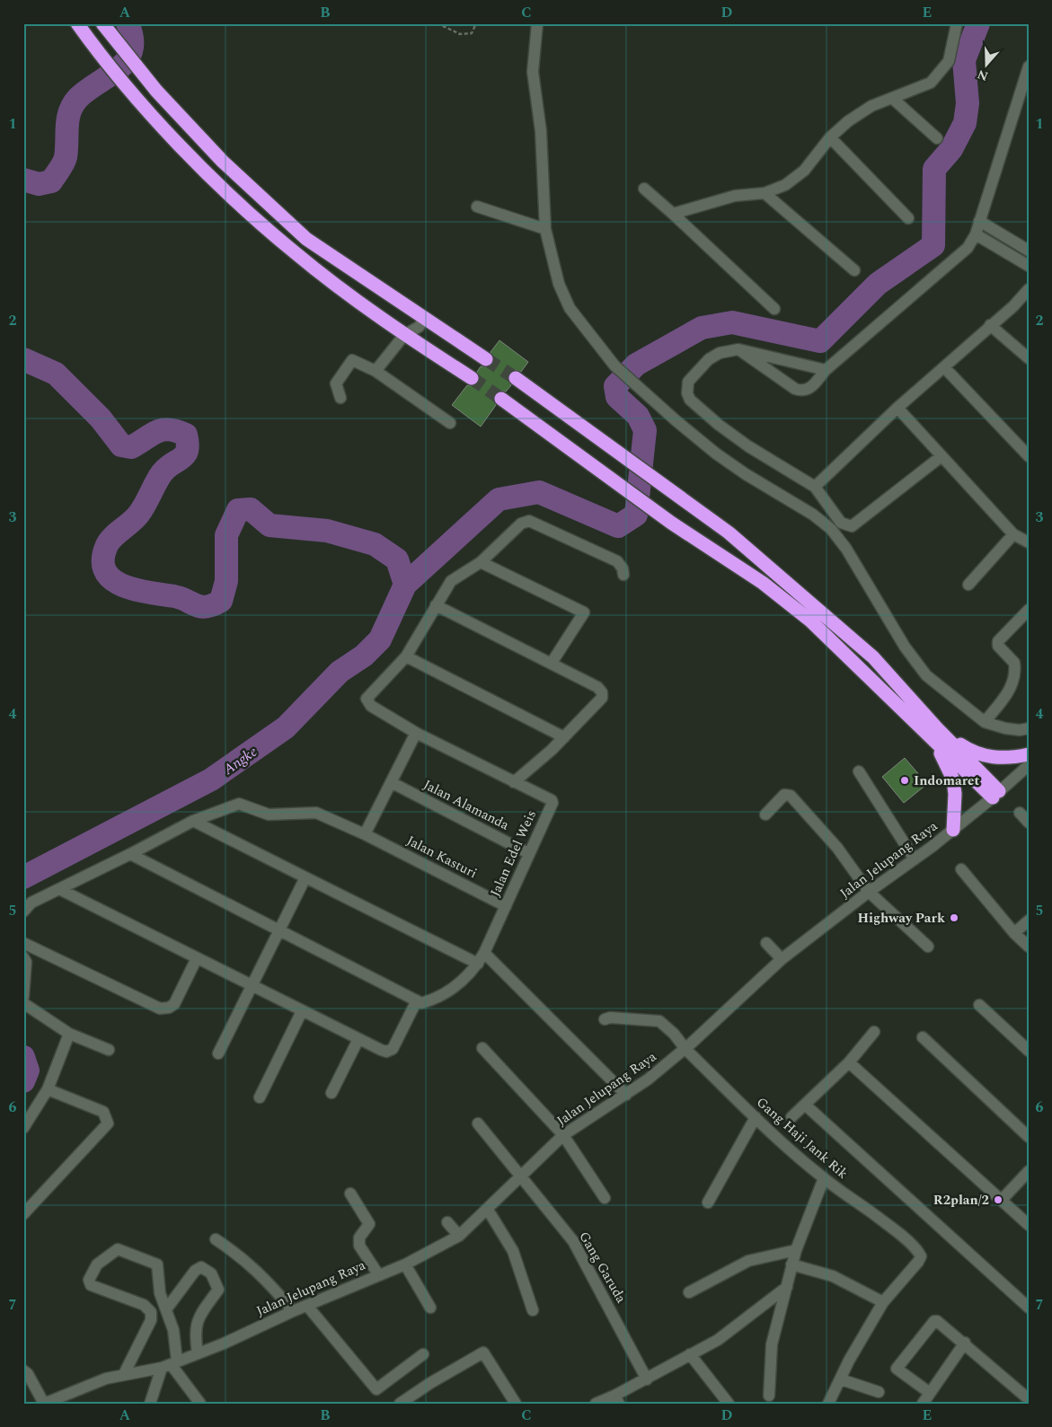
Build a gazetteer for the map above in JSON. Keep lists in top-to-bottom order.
{
  "streets": {
    "street": [
      "Jalan Alamanda",
      "Jalan Edel Weis",
      "Jalan Kasturi",
      "Jalan Jelupang Raya",
      "Gang Haji Jank Rik",
      "Gang Garuda"
    ]
  },
  "crossings": [
    ["Jalan Alamanda", "Jalan Edel Weis"],
    ["Jalan Edel Weis", "Jalan Kasturi"],
    ["Jalan Jelupang Raya", "Gang Haji Jank Rik"],
    ["Jalan Jelupang Raya", "Gang Garuda"]
  ],
  "water": ["Angke"],
  "places": ["Indomaret", "Highway Park", "R2plan/2"],
  "north": "bottom",
  "grid": {
    "columns": [
      "A",
      "B",
      "C",
      "D",
      "E"
    ],
    "rows": [
      "1",
      "2",
      "3",
      "4",
      "5",
      "6",
      "7"
    ]
  }
}
